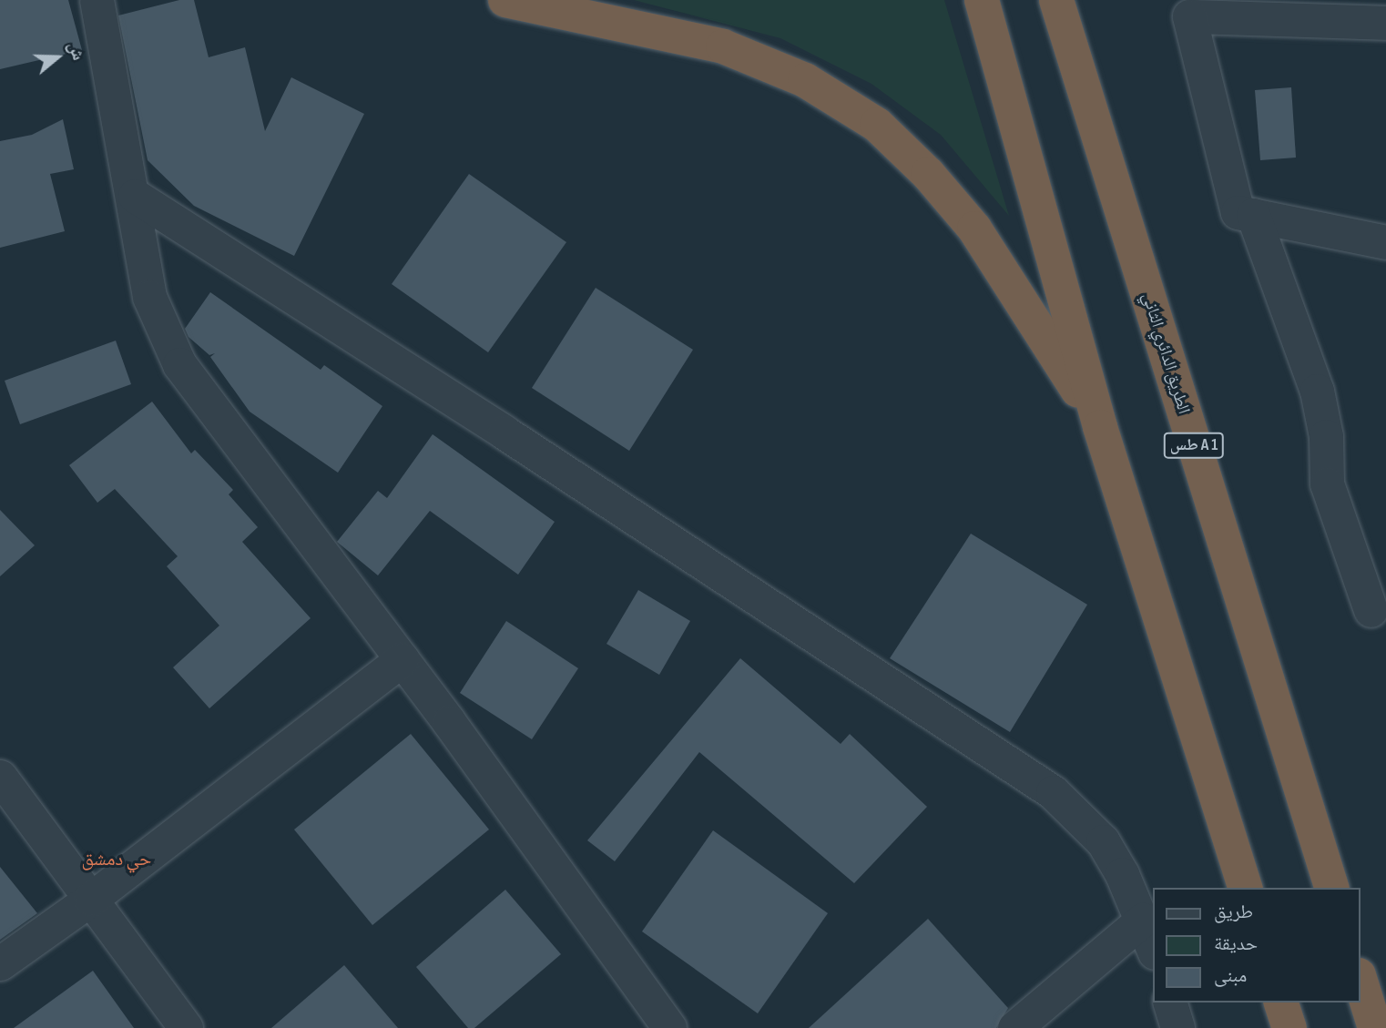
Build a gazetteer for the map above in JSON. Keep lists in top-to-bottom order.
{
  "streets": {
    "highway": ["الطريق الدائري الثاني", "طس A 1"]
  },
  "districts": ["حي دمشق"],
  "legend": ["طريق", "حديقة", "مبنى"],
  "north": "right"
}
